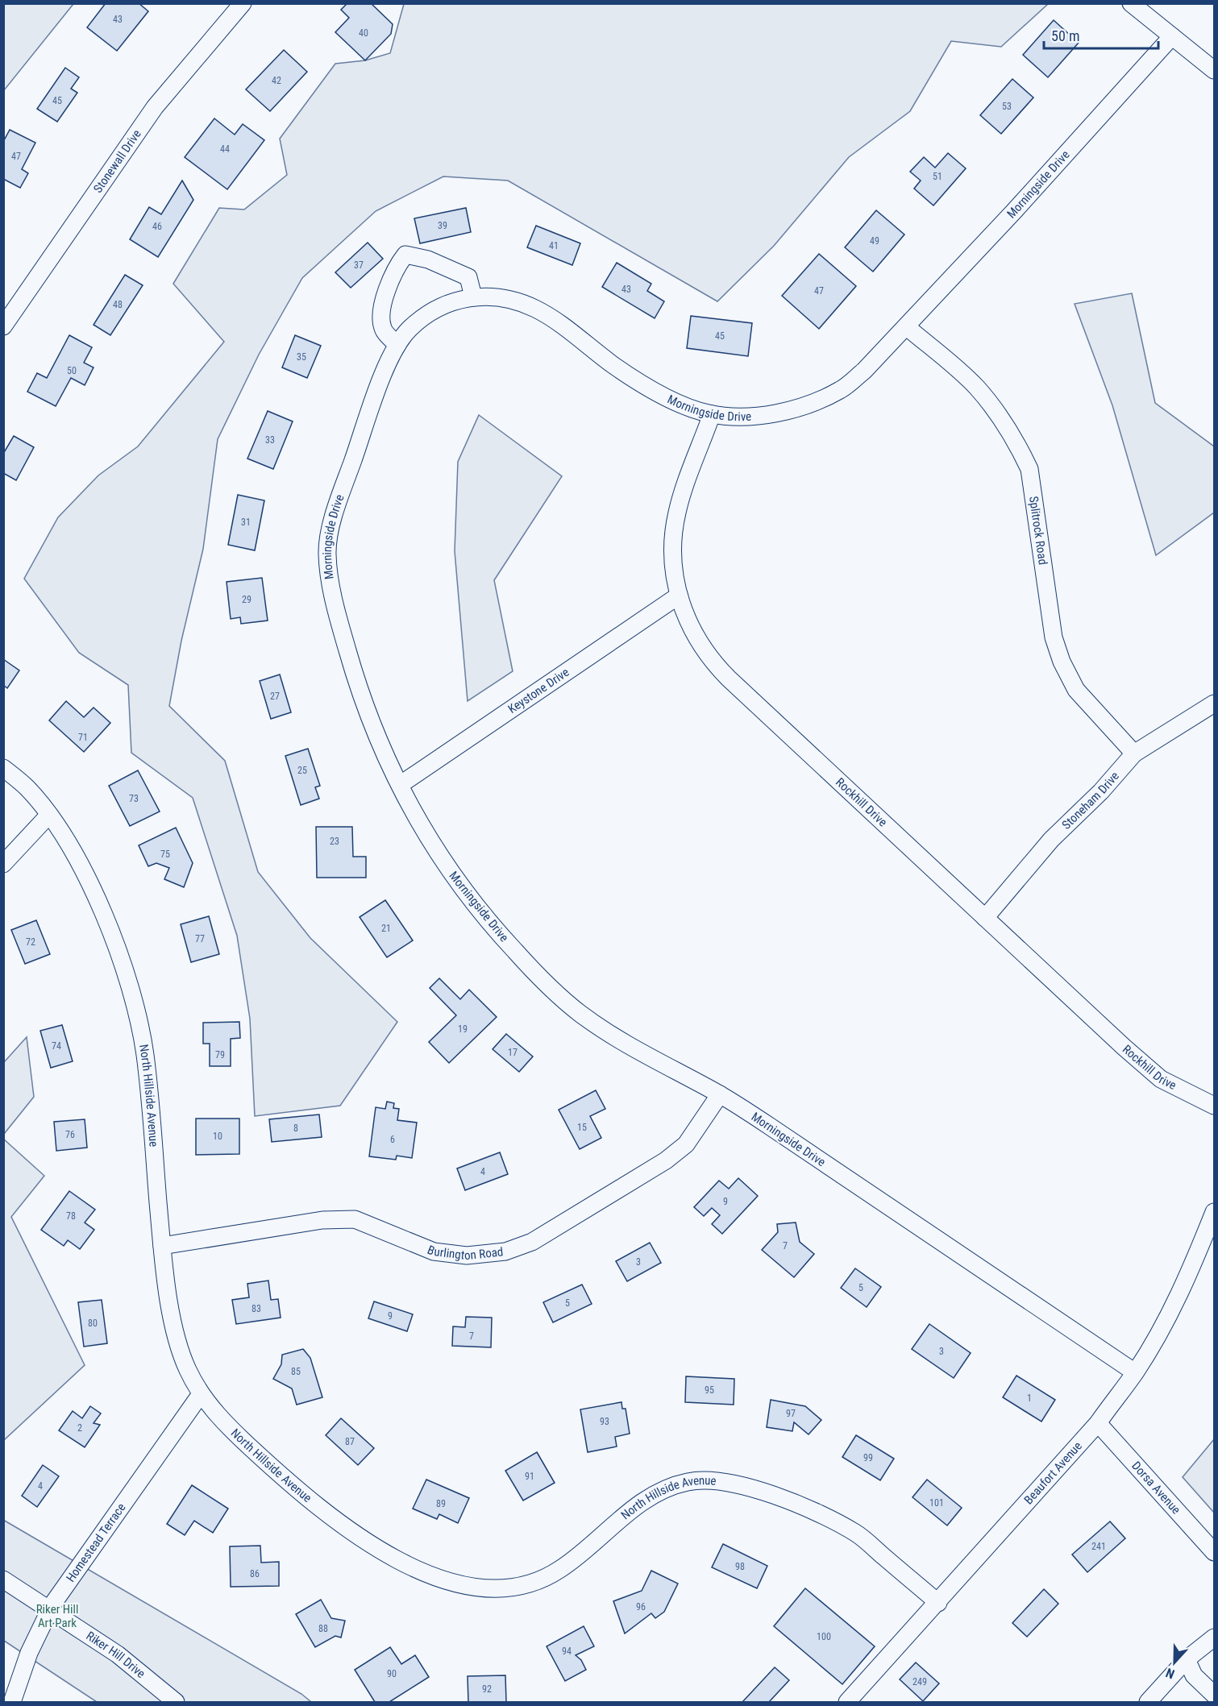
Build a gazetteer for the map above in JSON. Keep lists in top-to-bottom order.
{
  "streets": {
    "street": [
      "Stonewall Drive",
      "Morningside Drive",
      "Splitrock Road",
      "Keystone Drive",
      "Stoneham Drive",
      "Rockhill Drive",
      "North Hillside Avenue",
      "Burlington Road",
      "Beaufort Avenue",
      "Dorsa Avenue",
      "Homestead Terrace",
      "Riker Hill Drive"
    ]
  },
  "crossings": [
    ["Morningside Drive", "Splitrock Road"],
    ["Morningside Drive", "Keystone Drive"],
    ["Morningside Drive", "Rockhill Drive"],
    ["Morningside Drive", "Burlington Road"],
    ["Morningside Drive", "Beaufort Avenue"],
    ["Splitrock Road", "Stoneham Drive"],
    ["Keystone Drive", "Rockhill Drive"],
    ["Stoneham Drive", "Rockhill Drive"],
    ["North Hillside Avenue", "Burlington Road"],
    ["North Hillside Avenue", "Beaufort Avenue"],
    ["North Hillside Avenue", "Homestead Terrace"],
    ["Beaufort Avenue", "Dorsa Avenue"],
    ["Homestead Terrace", "Riker Hill Drive"]
  ],
  "parks": ["Riker Hill Art Park"],
  "house_numbers": [
    "43",
    "40",
    "42",
    "45",
    "53",
    "44",
    "47",
    "51",
    "39",
    "46",
    "49",
    "41",
    "37",
    "43",
    "47",
    "48",
    "45",
    "35",
    "50",
    "33",
    "31",
    "29",
    "27",
    "71",
    "25",
    "73",
    "23",
    "75",
    "21",
    "77",
    "72",
    "19",
    "74",
    "17",
    "79",
    "15",
    "8",
    "76",
    "10",
    "6",
    "4",
    "9",
    "78",
    "7",
    "3",
    "5",
    "5",
    "83",
    "9",
    "80",
    "7",
    "3",
    "85",
    "95",
    "1",
    "97",
    "93",
    "2",
    "87",
    "99",
    "91",
    "4",
    "101",
    "89",
    "241",
    "98",
    "86",
    "96",
    "88",
    "100",
    "94",
    "90",
    "249",
    "92"
  ],
  "scale_bar": "50 m",
  "north": "bottom"
}
